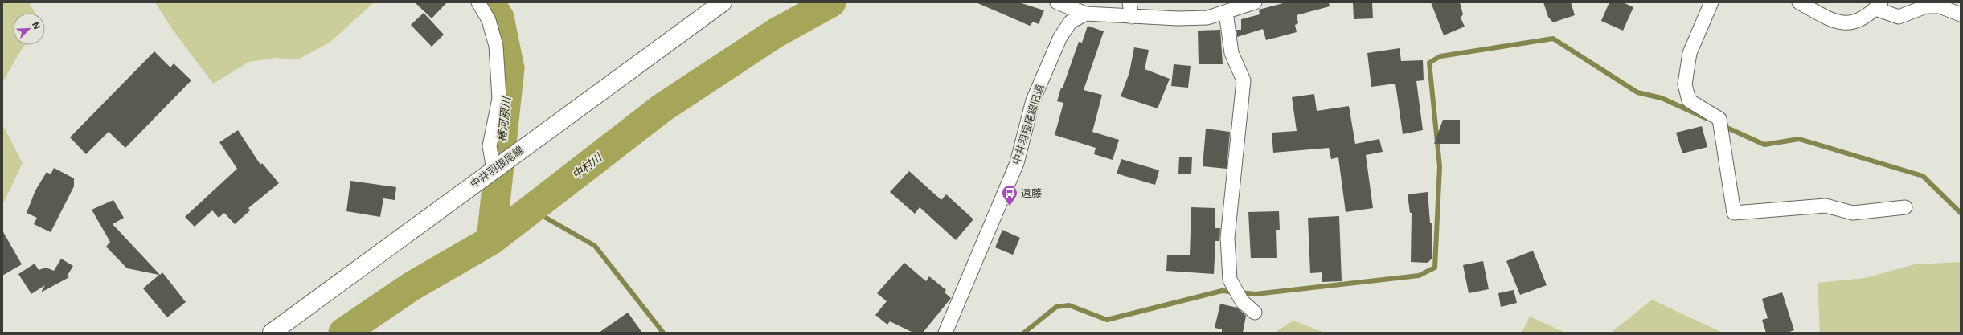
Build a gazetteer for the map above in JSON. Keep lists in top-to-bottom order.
{
  "streets": {
    "main road": ["中井羽根尾線"],
    "street": ["中井羽根尾線旧道"]
  },
  "water": ["椿河原川", "中村川"],
  "places": {
    "bus stop": ["遠藤"]
  },
  "north": "top right"
}
